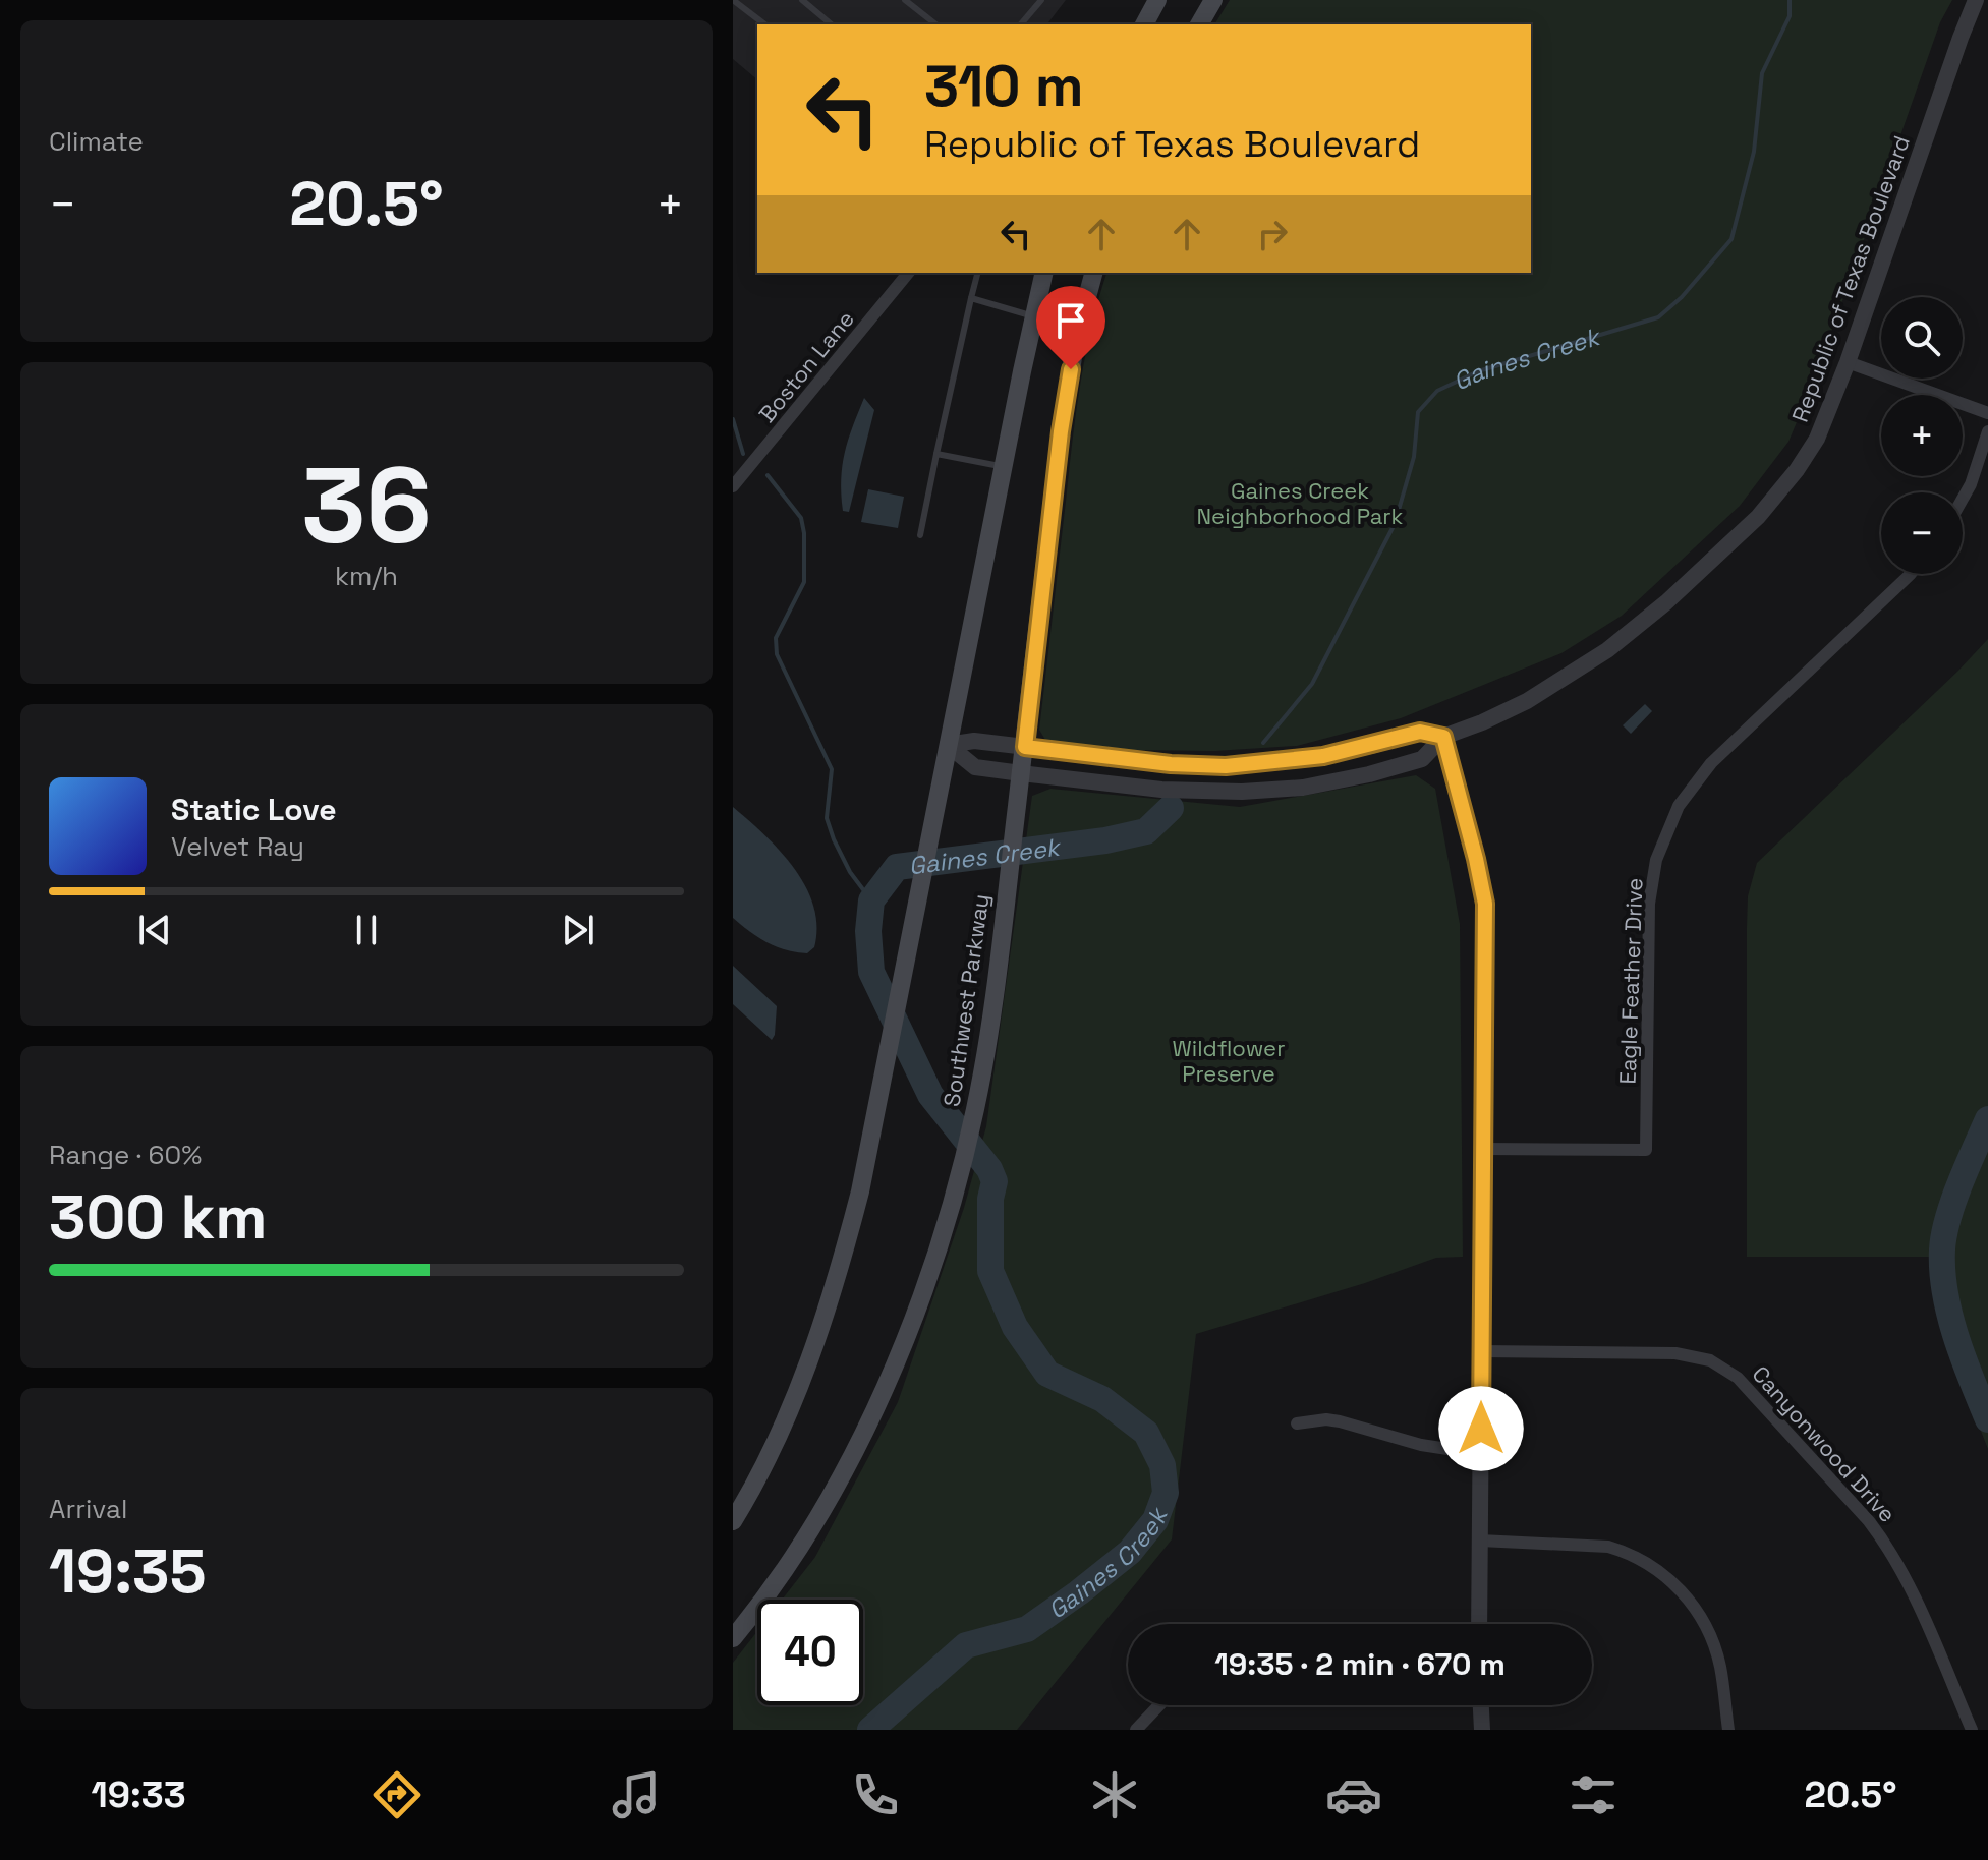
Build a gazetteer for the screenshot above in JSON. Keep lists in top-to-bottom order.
{
  "streets": {
    "main road": ["Southwest Parkway"],
    "street": [
      "Republic of Texas Boulevard",
      "Boston Lane",
      "Eagle Feather Drive",
      "Canyonwood Drive"
    ]
  },
  "crossings": [
    ["Republic of Texas Boulevard", "Southwest Parkway"]
  ],
  "water": ["Gaines Creek"],
  "parks": ["Gaines Creek Neighborhood Park", "Wildflower Preserve"],
  "page": {
    "tile": [
      "Climate",
      ["36", "km/h"],
      ["Range · 60%", "300 km"],
      ["Arrival", "19:35"]
    ],
    "turn": ["310 m", "Republic of Texas Boulevard"],
    "heat": ["−", "20.5°", "+"],
    "map_buttons": ["+", "−"],
    "song": ["Static Love", "Velvet Ray"],
    "limit": "40",
    "trip": "19:35 · 2 min · 670 m",
    "tabs": ["19:33", "20.5°"]
  }
}
